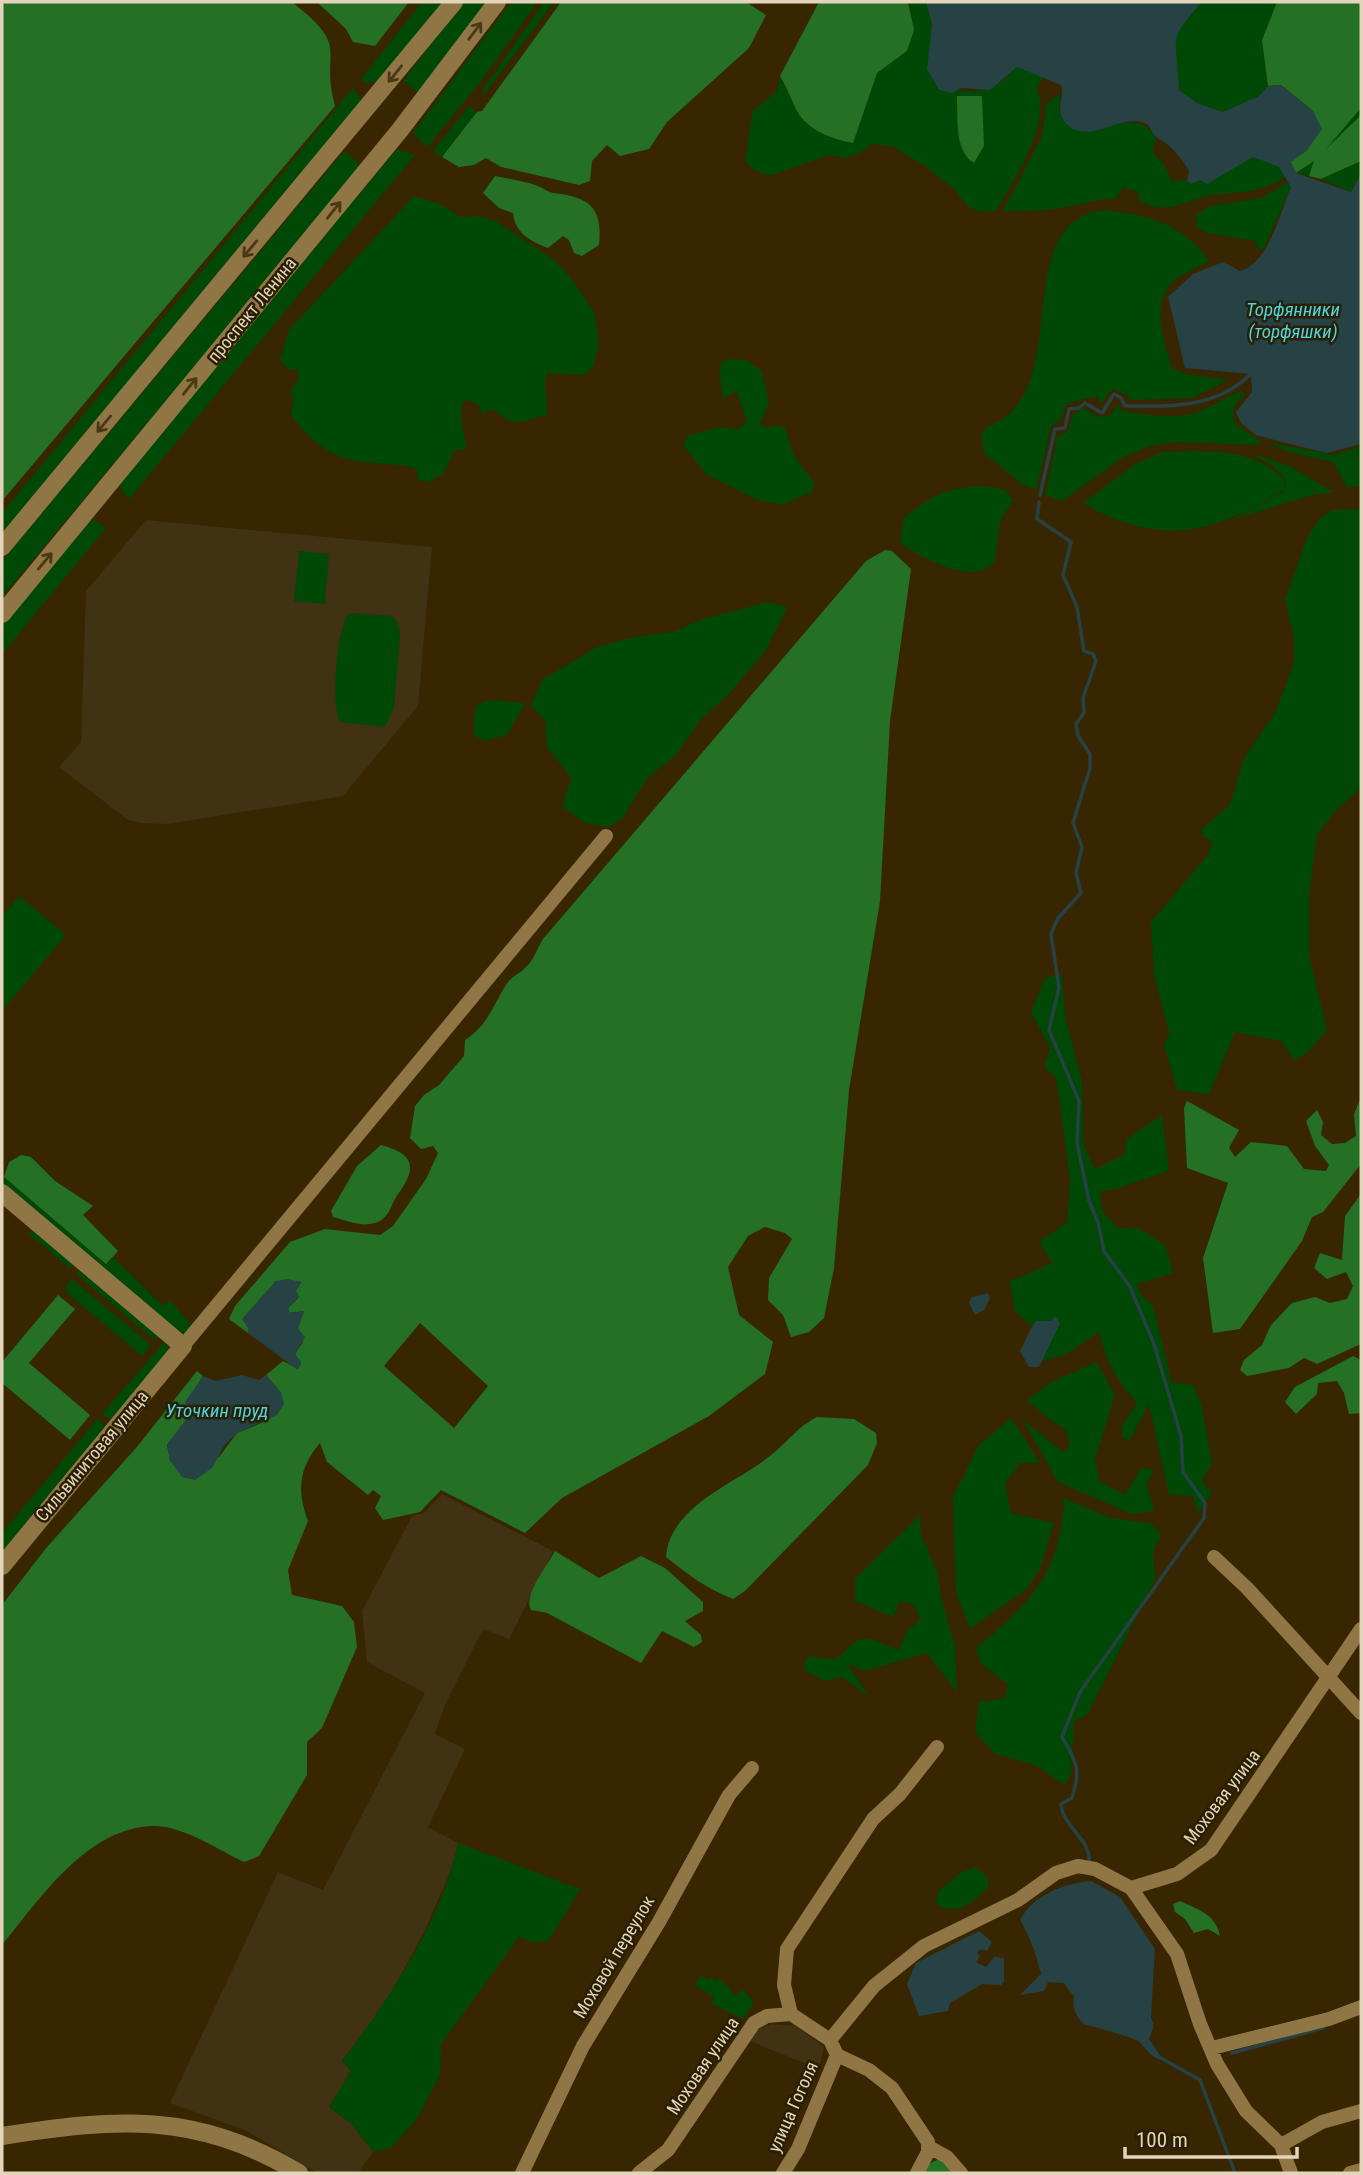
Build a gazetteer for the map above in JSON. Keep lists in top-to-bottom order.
{
  "streets": {
    "street": [
      "проспект Ленина",
      "Сильвинитовая улица",
      "Моховая улица",
      "Моховой переулок",
      "улица Гоголя"
    ]
  },
  "water": ["Торфянники (торфяшки)", "Уточкин пруд"],
  "scale_bar": "100 m"
}
